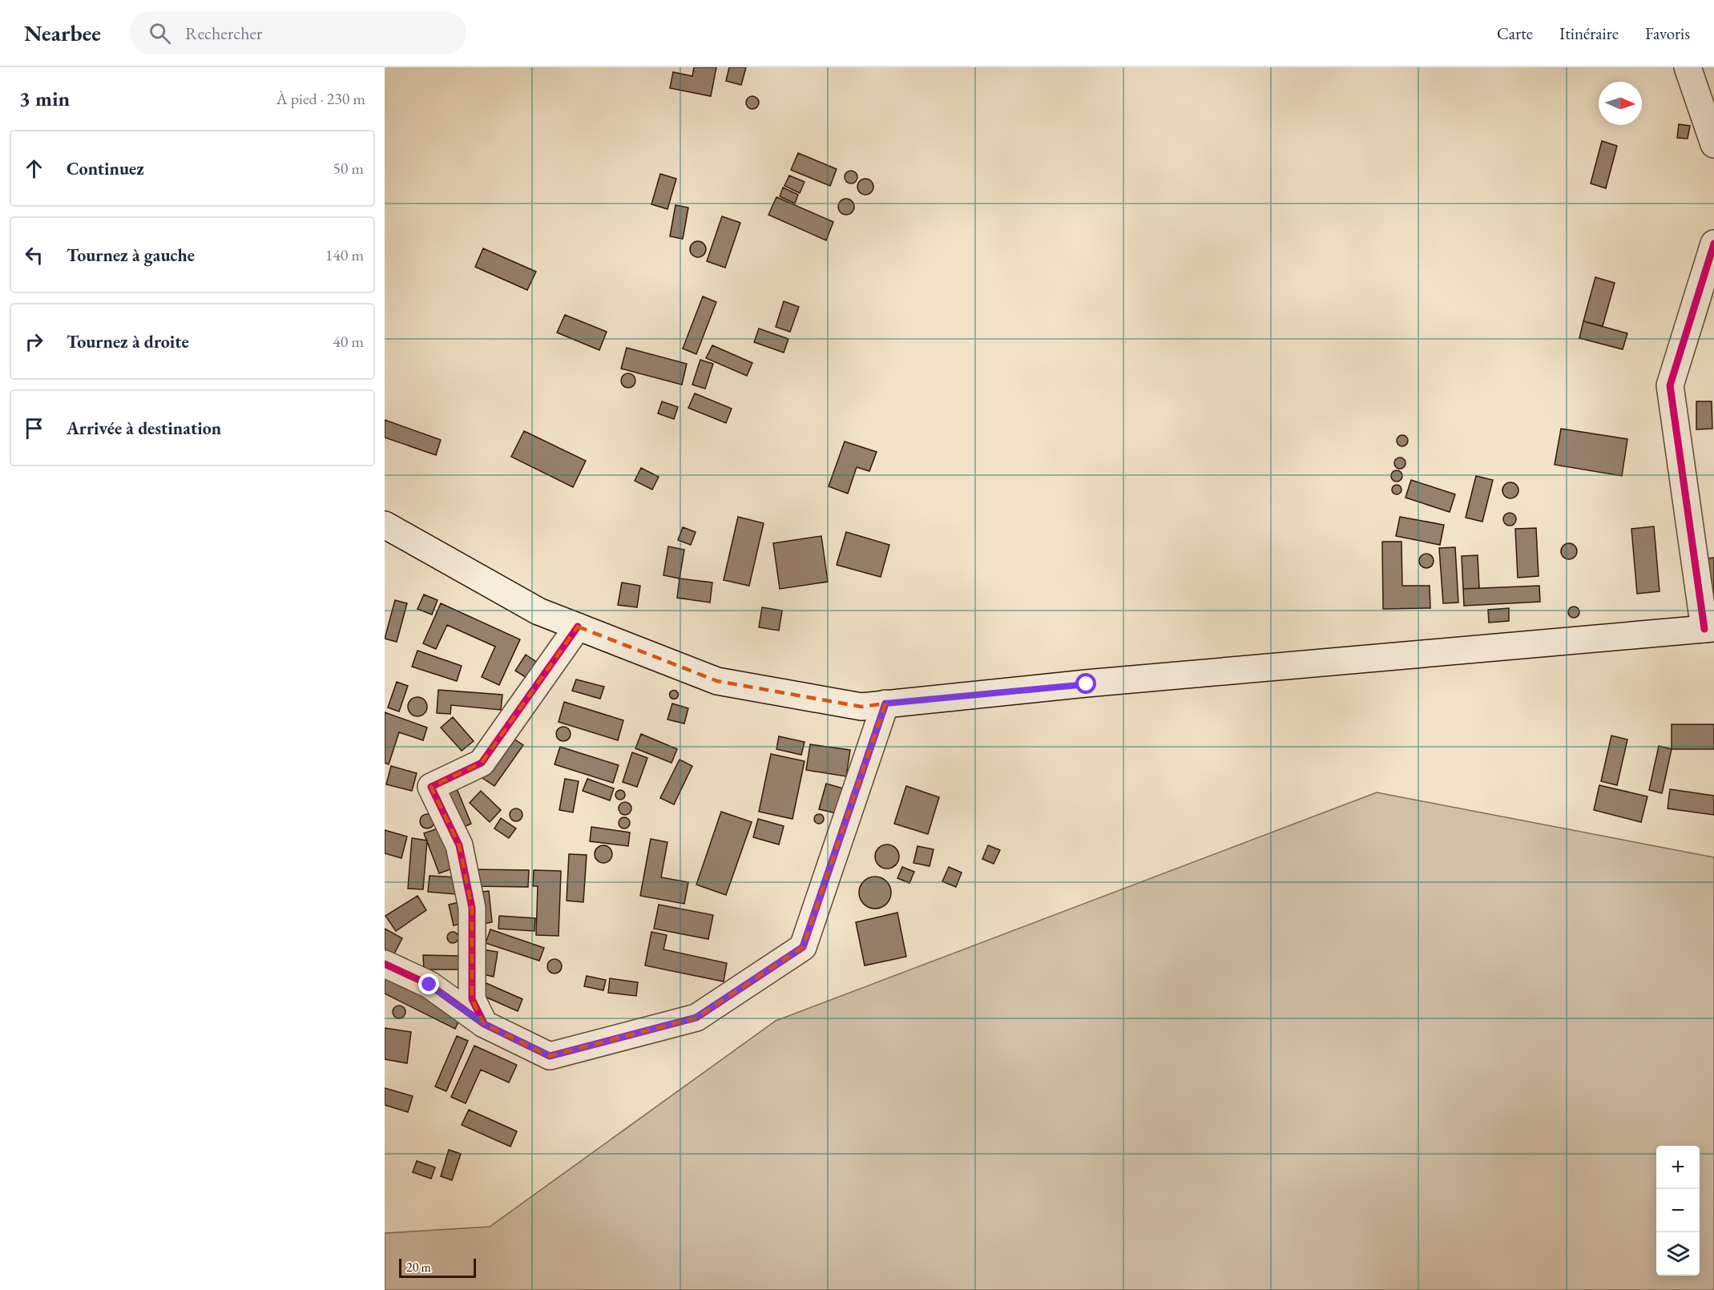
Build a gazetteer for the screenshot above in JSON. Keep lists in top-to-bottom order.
{
  "scale_bar": "20 m",
  "north": "right",
  "page": {
    "header": "Nearbee",
    "search": "Rechercher",
    "nav": ["Carte", "Itinéraire", "Favoris"],
    "heading": ["3 min", "À pied · 230 m"],
    "list": [
      ["Continuez", "50 m"],
      ["Tournez à gauche", "140 m"],
      ["Tournez à droite", "40 m"],
      "Arrivée à destination"
    ],
    "map_buttons": ["+", "−"],
    "scale": "20 m"
  }
}
